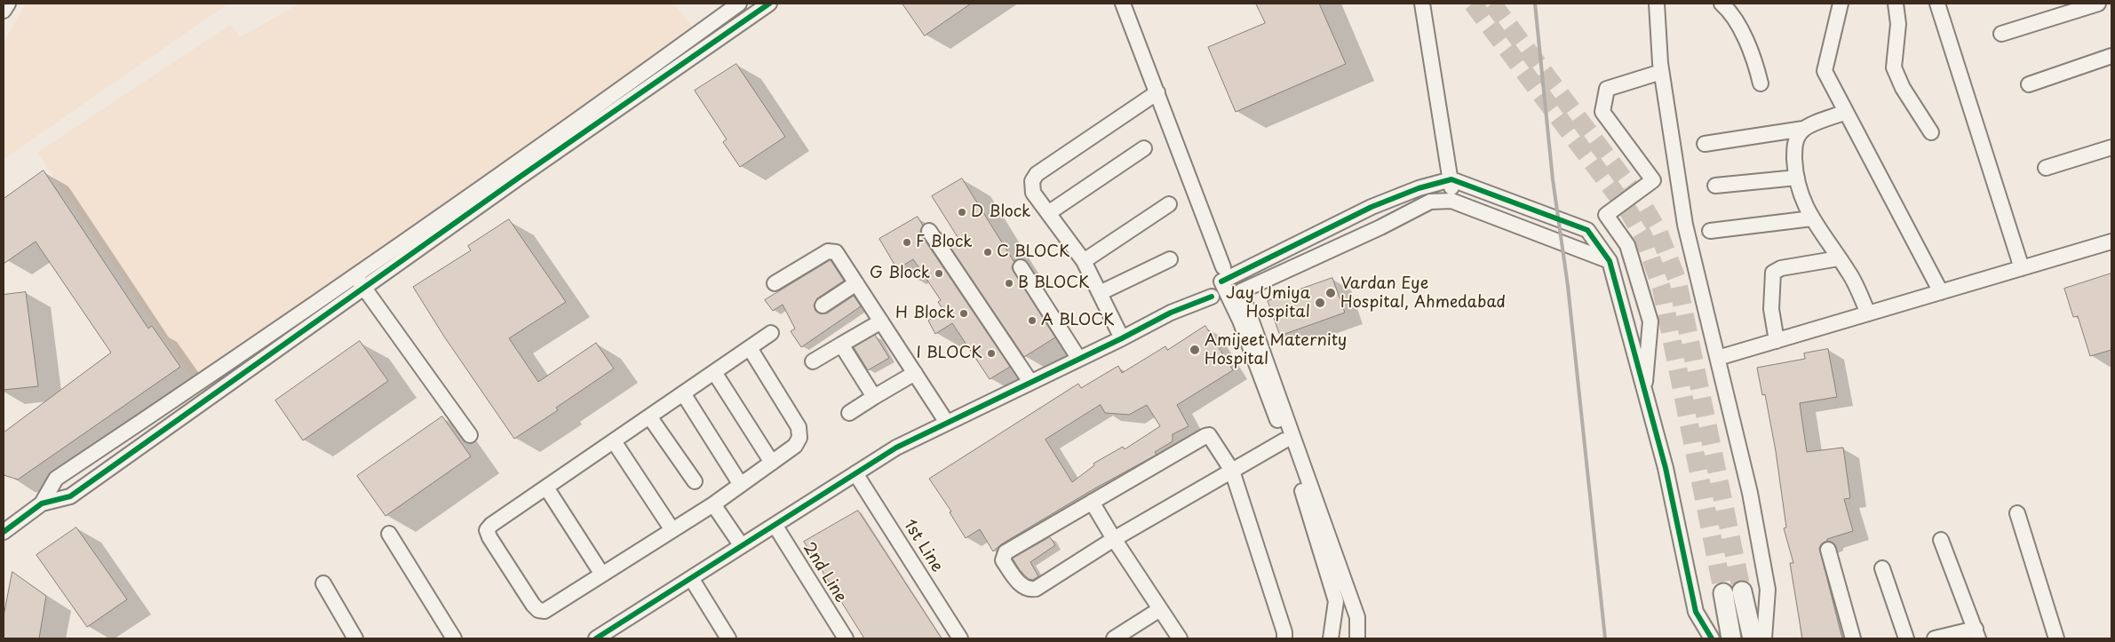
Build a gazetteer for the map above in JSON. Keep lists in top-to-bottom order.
{
  "streets": {
    "street": ["1st Line", "2nd Line"]
  },
  "places": [
    "D Block",
    "F Block",
    "C BLOCK",
    "G Block",
    "B BLOCK",
    "Vardan Eye Hospital, Ahmedabad",
    "Jay Umiya Hospital",
    "H Block",
    "A BLOCK",
    "Amijeet Maternity Hospital",
    "I BLOCK"
  ]
}
